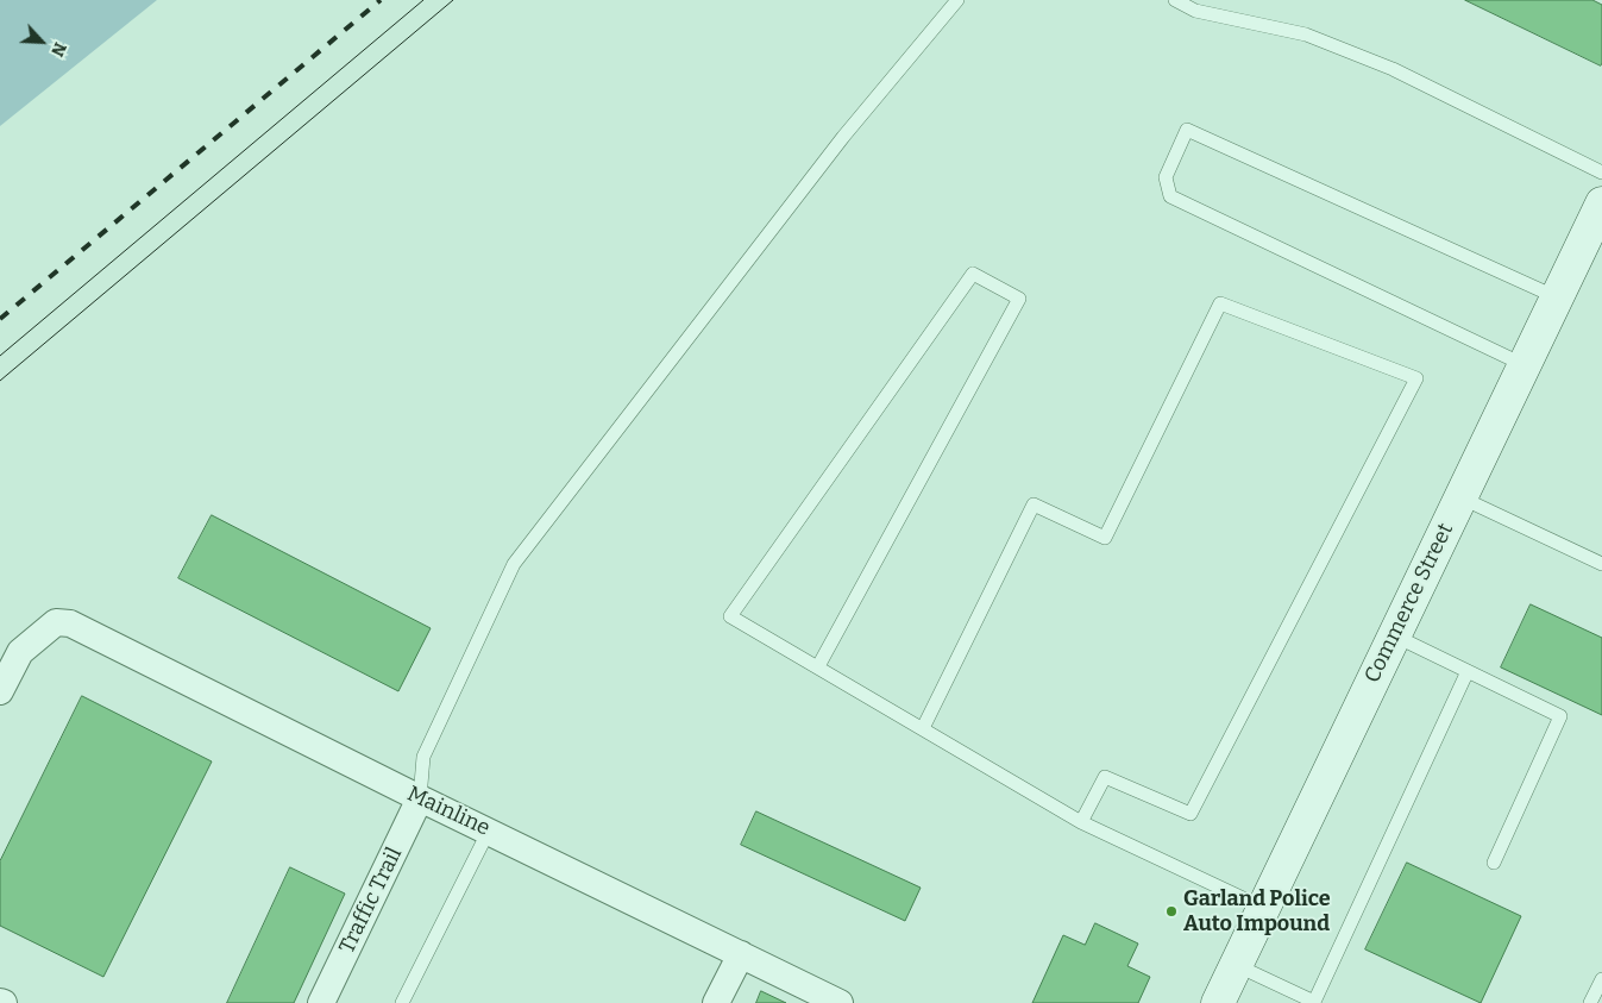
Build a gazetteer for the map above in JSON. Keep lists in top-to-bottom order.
{
  "streets": {
    "street": ["Commerce Street", "Mainline", "Traffic Trail"]
  },
  "crossings": [
    ["Mainline", "Traffic Trail"]
  ],
  "places": ["Garland Police Auto Impound"],
  "north": "bottom right"
}
